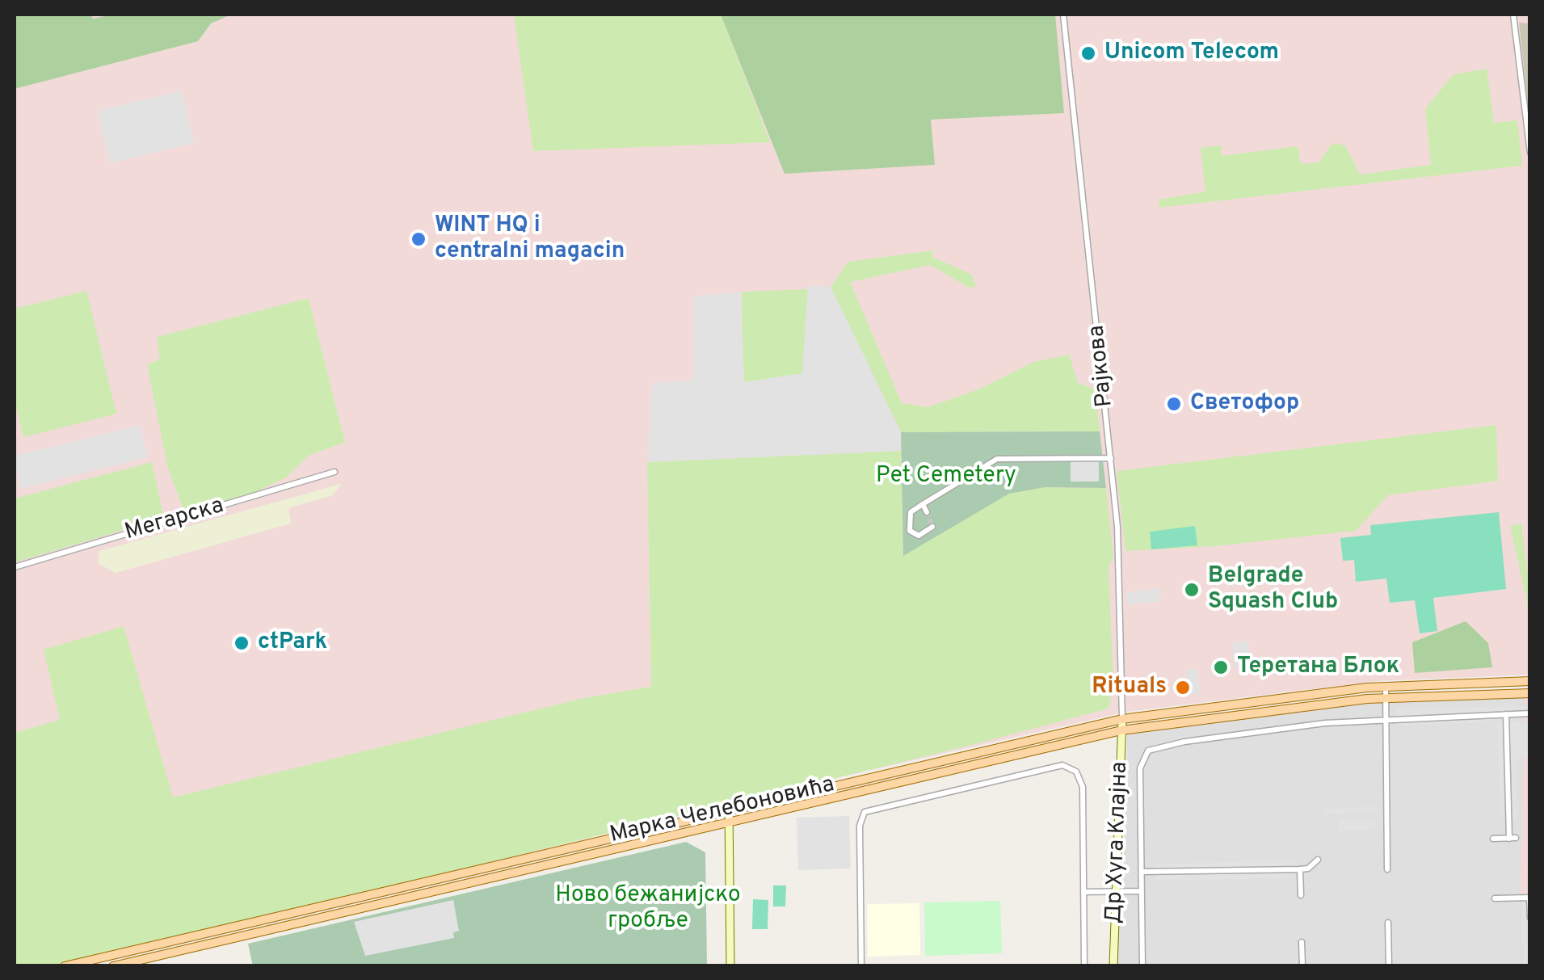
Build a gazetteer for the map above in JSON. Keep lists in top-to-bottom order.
{
  "streets": {
    "main road": ["Марка Челебоновића", "Др Хуга Клајна"],
    "street": ["Рајкова", "Мегарска"]
  },
  "crossings": [
    ["Рајкова", "Марка Челебоновића"],
    ["Рајкова", "Др Хуга Клајна"],
    ["Марка Челебоновића", "Др Хуга Клајна"]
  ],
  "parks": ["Pet Cemetery", "Ново бежанијско гробље"],
  "places": [
    "Unicom Telecom",
    "WINT HQ i centralni magacin",
    "Светофор",
    "Belgrade Squash Club",
    "ctPark",
    "Теретана Блок",
    "Rituals"
  ]
}
